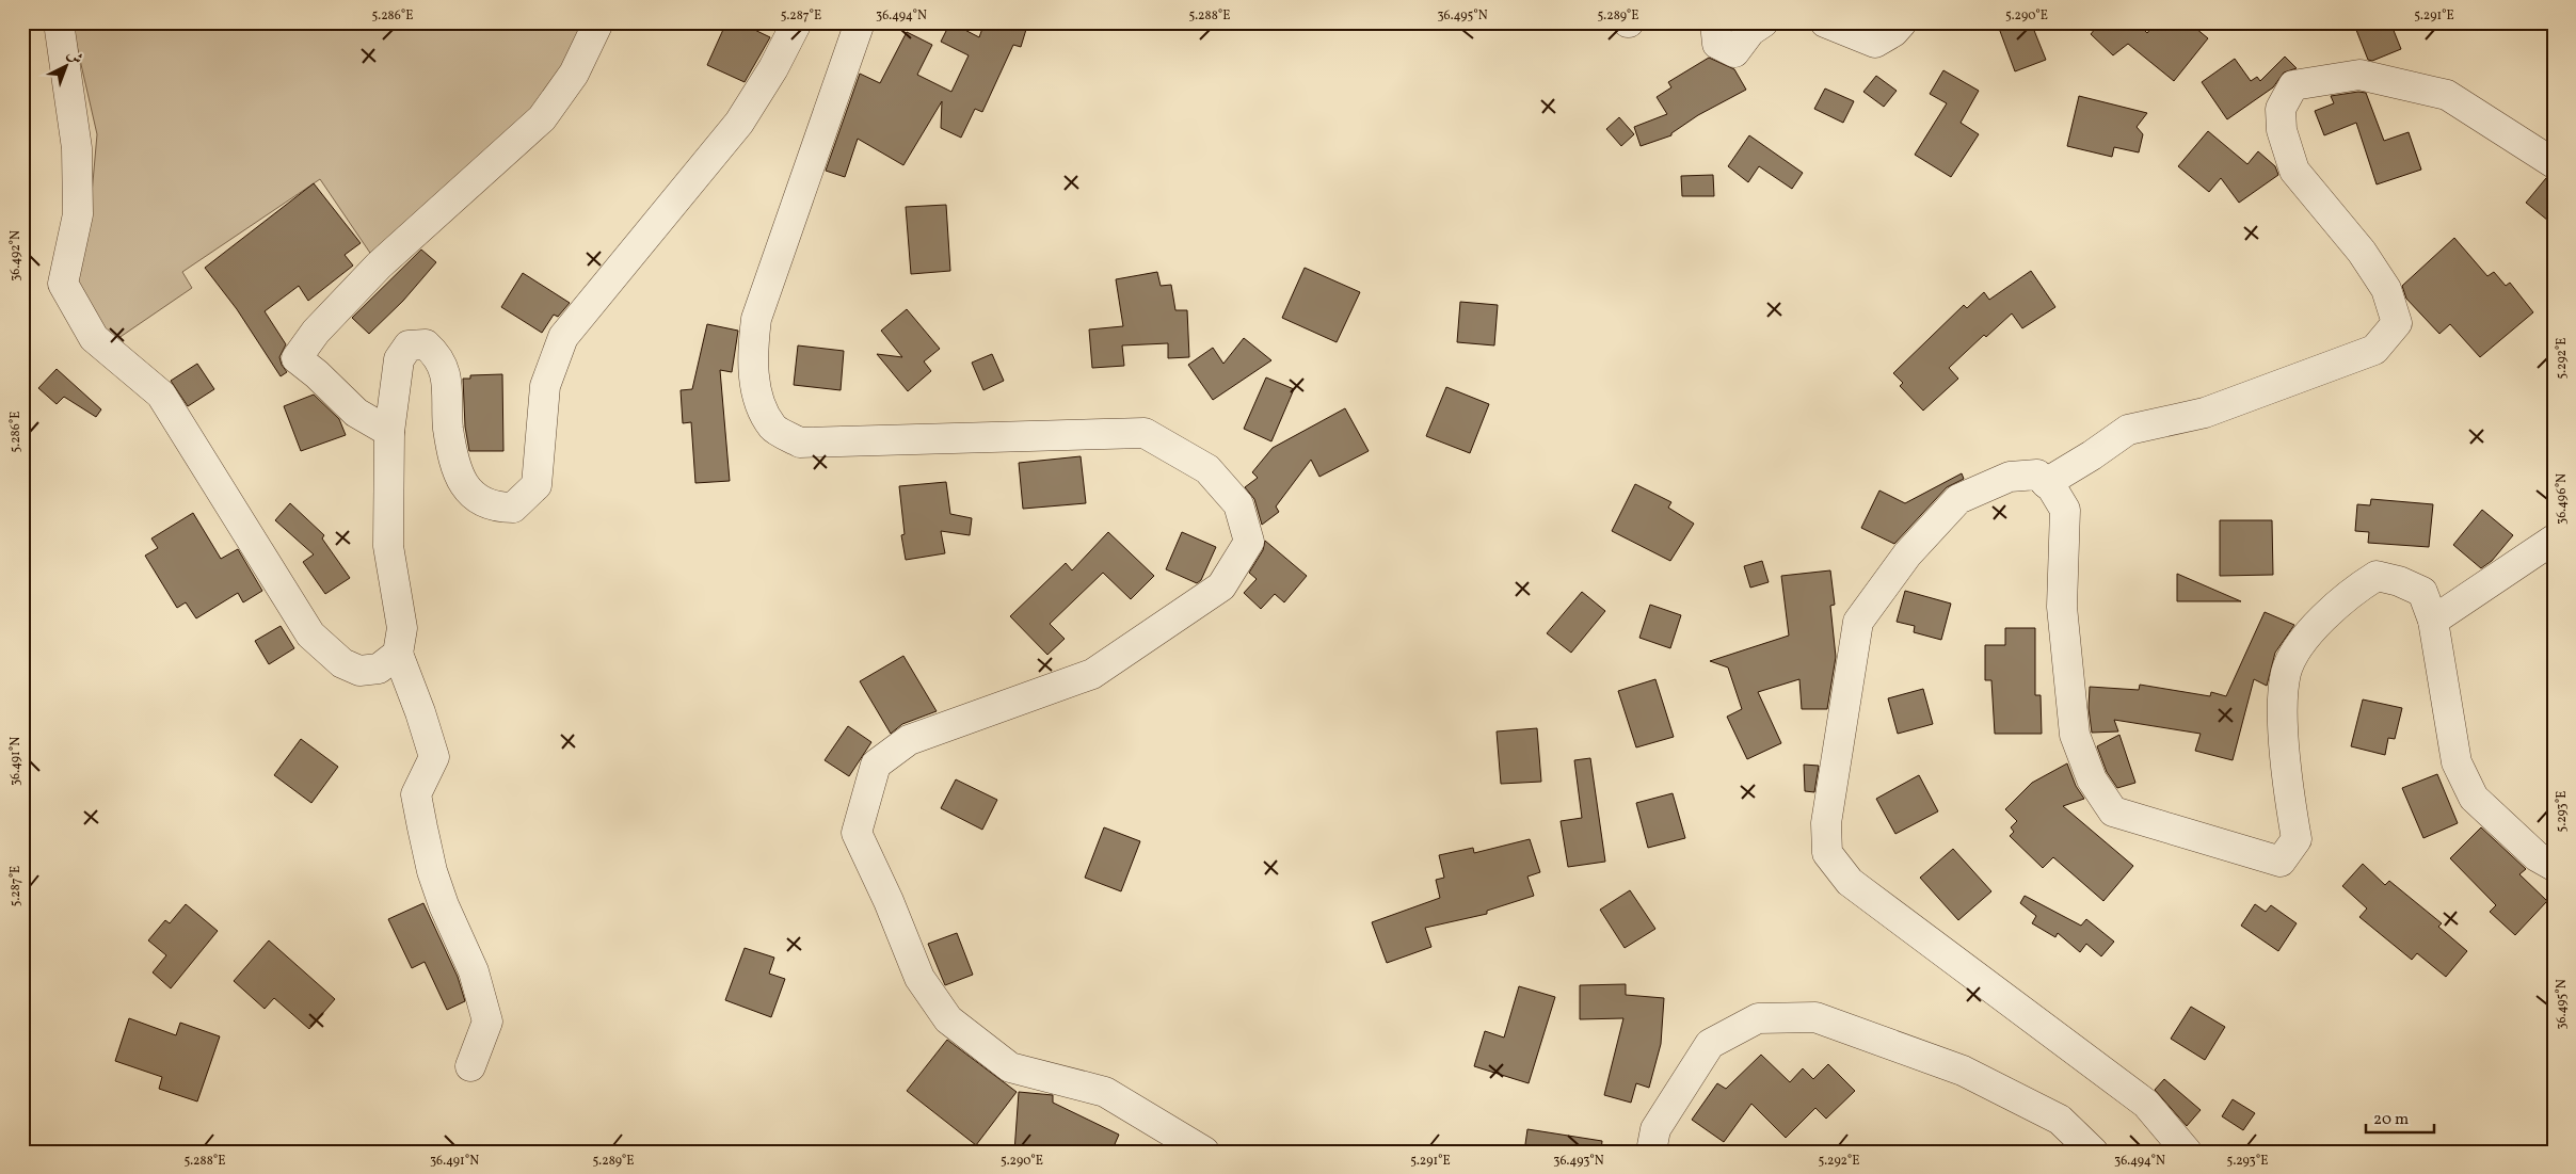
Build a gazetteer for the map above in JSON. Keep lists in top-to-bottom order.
{
  "scale_bar": "20 m",
  "north": "top right",
  "coordinates": [
    "5.286°E",
    "5.287°E",
    "36.494°N",
    "5.288°E",
    "36.495°N",
    "5.289°E",
    "5.290°E",
    "5.291°E",
    "36.492°N",
    "5.292°E",
    "36.496°N",
    "36.491°N",
    "5.293°E",
    "36.493°N"
  ]
}
